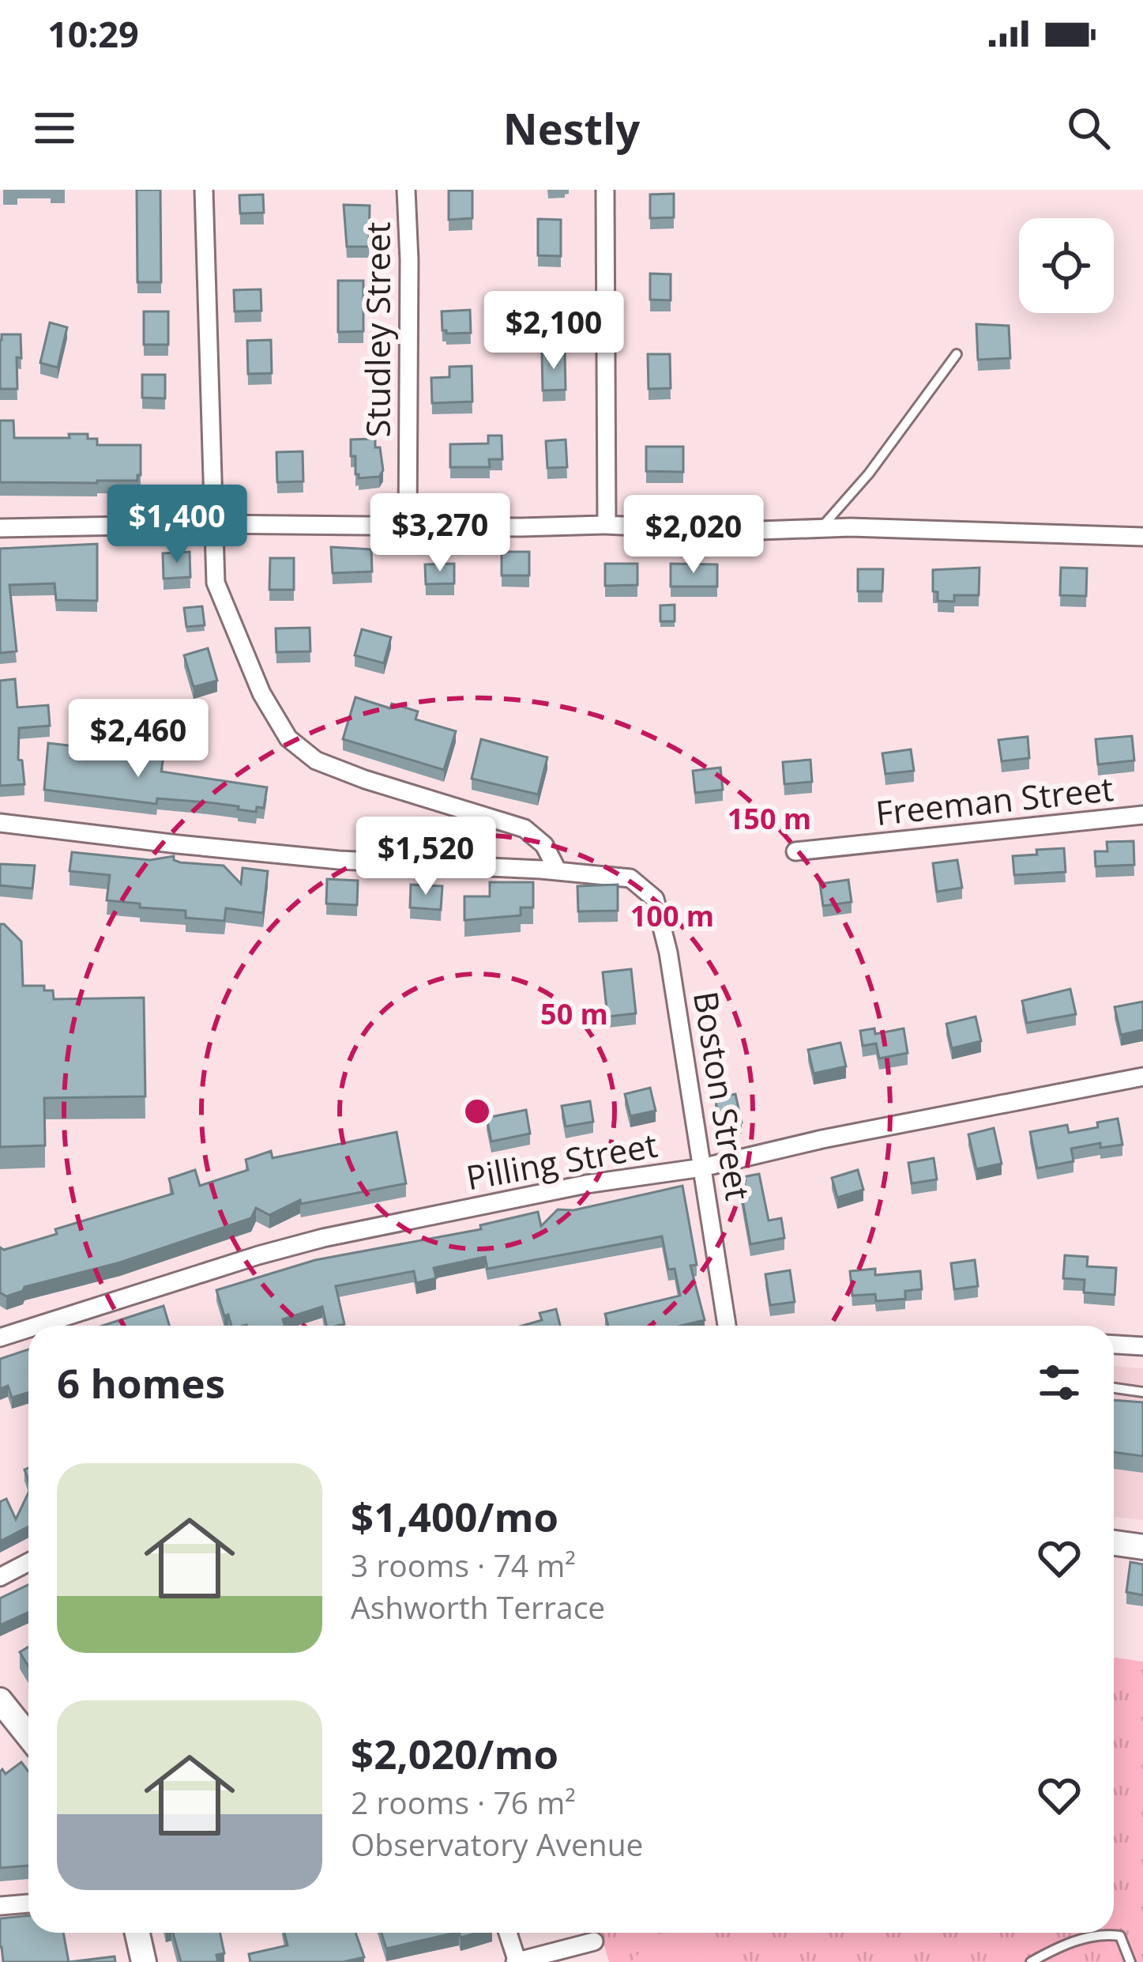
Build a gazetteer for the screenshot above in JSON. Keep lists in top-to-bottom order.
{
  "streets": {
    "street": [
      "Studley Street",
      "Freeman Street",
      "Boston Street",
      "Pilling Street"
    ]
  },
  "crossings": [
    ["Boston Street", "Pilling Street"]
  ],
  "page": {
    "status": "10:29",
    "header": "Nestly",
    "price": [
      "$2,100",
      "$1,400",
      "$3,270",
      "$2,020",
      "$2,460",
      "$1,520"
    ],
    "heading": "6 homes",
    "list": [
      {
        "name": "$1,400/mo",
        "note": "3 rooms · 74 m² · Ashworth Terrace"
      },
      {
        "name": "$2,020/mo",
        "note": "2 rooms · 76 m² · Observatory Avenue"
      }
    ]
  },
  "rings": ["150 m", "100 m", "50 m"]
}
